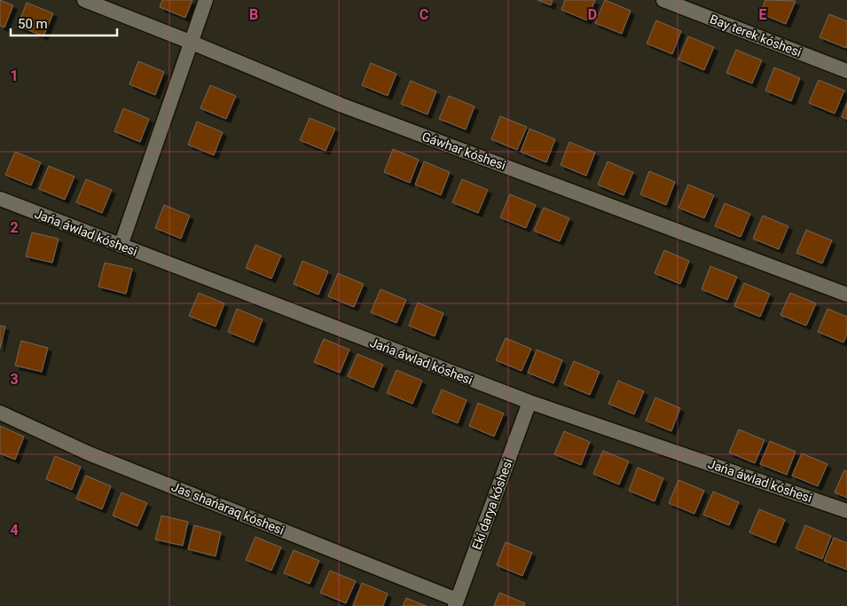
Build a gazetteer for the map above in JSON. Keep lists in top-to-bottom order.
{
  "streets": {
    "street": [
      "Bay terek kóshesi",
      "Gáwhar kóshesi",
      "Jańa áwlad kóshesi",
      "Eki darya kóshesi",
      "Jas shańaraq kóshesi"
    ]
  },
  "crossings": [
    ["Jańa áwlad kóshesi", "Eki darya kóshesi"],
    ["Eki darya kóshesi", "Jas shańaraq kóshesi"]
  ],
  "scale_bar": "50 m",
  "grid": {
    "columns": [
      "B",
      "C",
      "D",
      "E"
    ],
    "rows": [
      "1",
      "2",
      "3",
      "4"
    ]
  }
}
